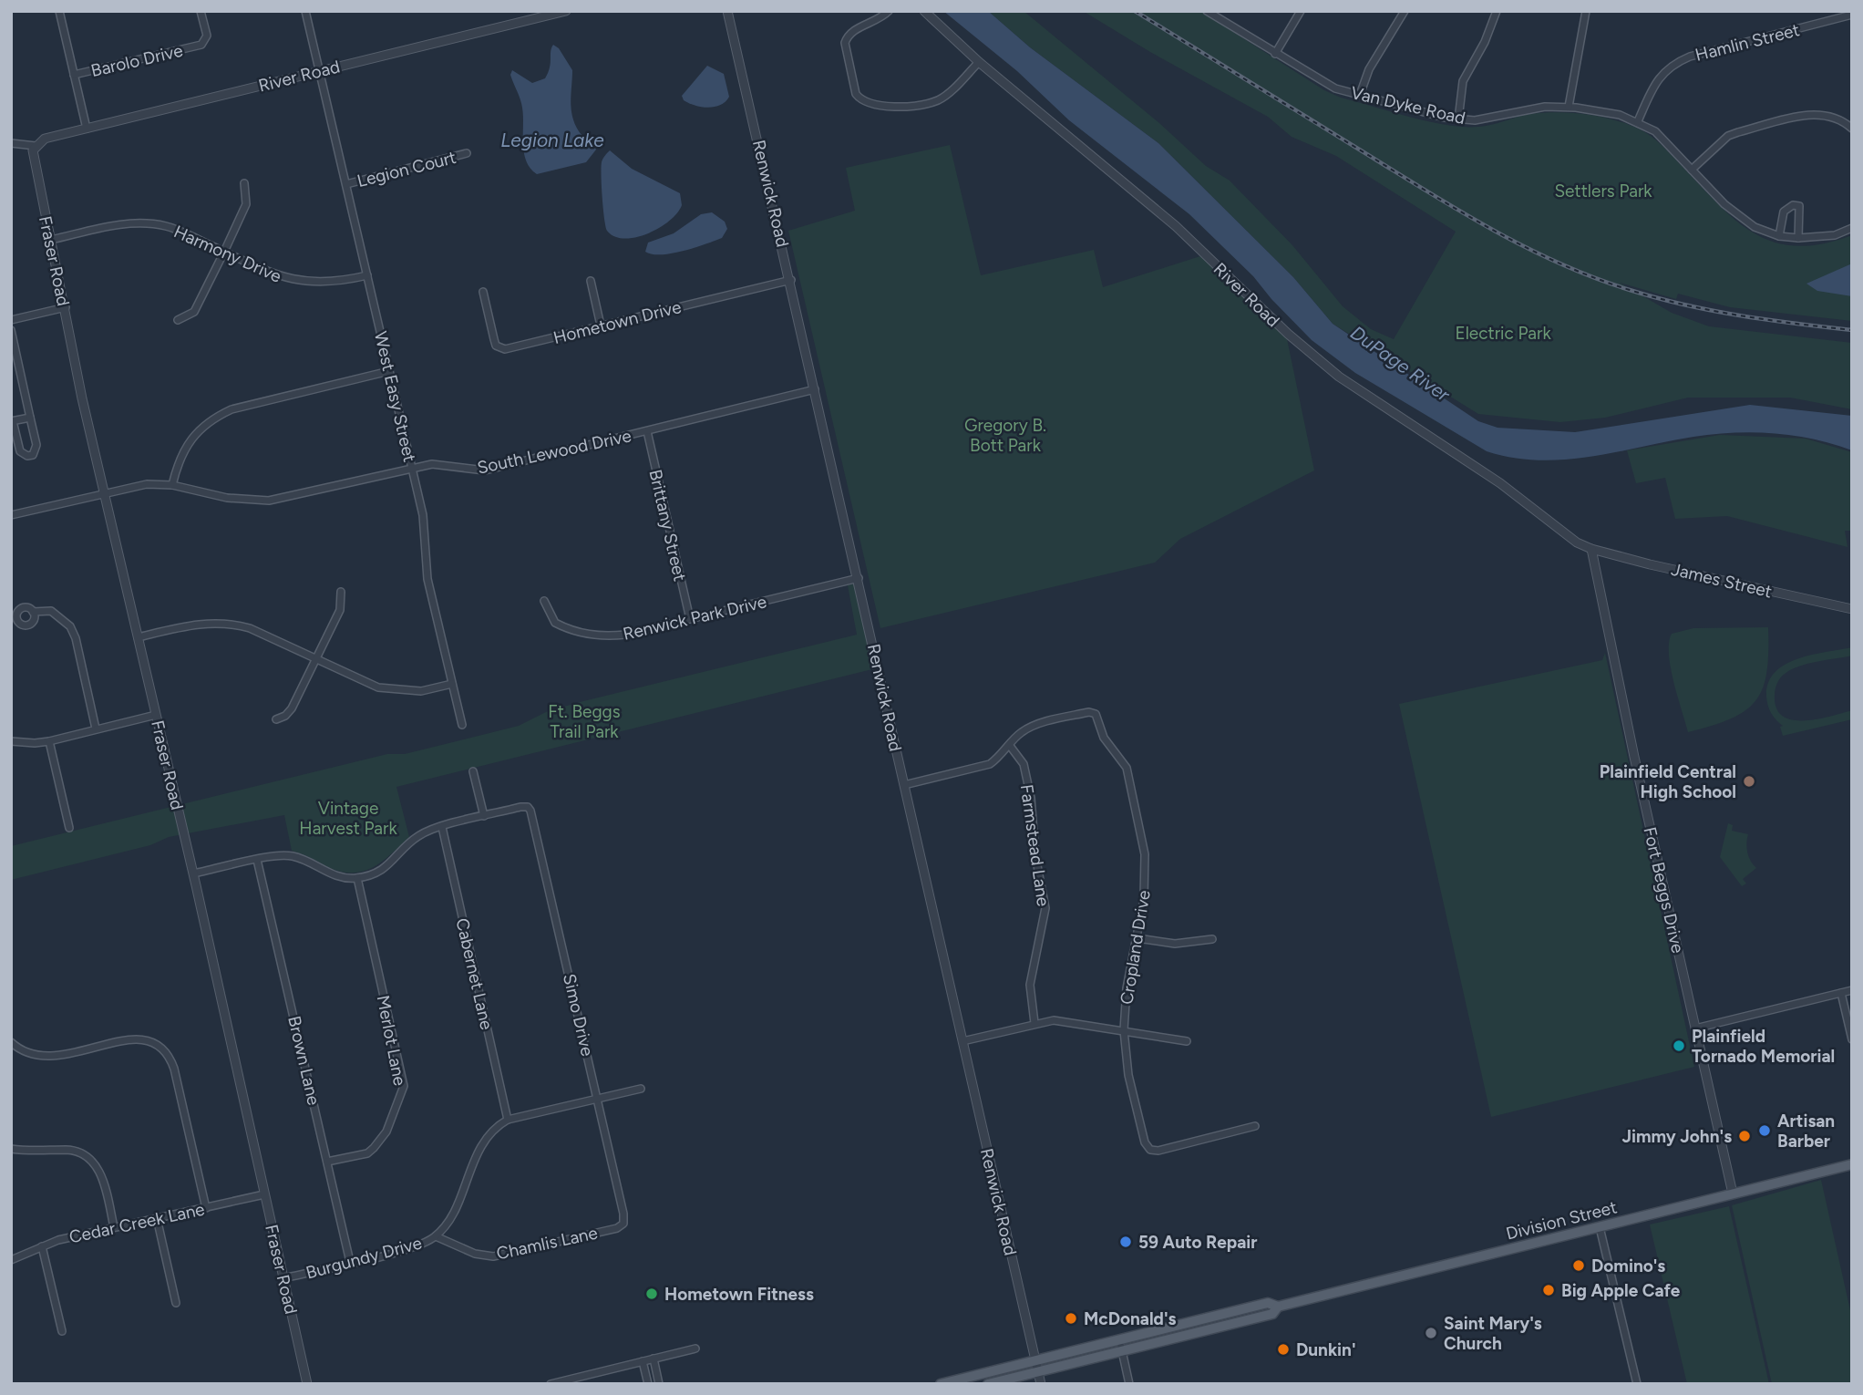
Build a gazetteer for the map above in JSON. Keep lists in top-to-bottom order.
{
  "streets": {
    "main road": ["Division Street"],
    "street": [
      "Hamlin Street",
      "Barolo Drive",
      "River Road",
      "Van Dyke Road",
      "Legion Court",
      "Renwick Road",
      "Harmony Drive",
      "Fraser Road",
      "Hometown Drive",
      "West Easy Street",
      "South Lewood Drive",
      "Brittany Street",
      "James Street",
      "Renwick Park Drive",
      "Farmstead Lane",
      "Fort Beggs Drive",
      "Cropland Drive",
      "Cabernet Lane",
      "Simo Drive",
      "Merlot Lane",
      "Brown Lane",
      "Cedar Creek Lane",
      "Chamlis Lane",
      "Burgundy Drive"
    ]
  },
  "crossings": [
    ["Hamlin Street", "Van Dyke Road"],
    ["River Road", "Fraser Road"],
    ["River Road", "West Easy Street"],
    ["River Road", "James Street"],
    ["River Road", "Fort Beggs Drive"],
    ["Legion Court", "West Easy Street"],
    ["Renwick Road", "Hometown Drive"],
    ["Renwick Road", "South Lewood Drive"],
    ["Renwick Road", "Renwick Park Drive"],
    ["Renwick Road", "Division Street"],
    ["Harmony Drive", "Fraser Road"],
    ["Harmony Drive", "West Easy Street"],
    ["Fraser Road", "South Lewood Drive"],
    ["Fraser Road", "Cedar Creek Lane"],
    ["Fraser Road", "Burgundy Drive"],
    ["West Easy Street", "South Lewood Drive"],
    ["South Lewood Drive", "Brittany Street"],
    ["Brittany Street", "Renwick Park Drive"],
    ["James Street", "Fort Beggs Drive"],
    ["Farmstead Lane", "Cropland Drive"],
    ["Fort Beggs Drive", "Division Street"],
    ["Cabernet Lane", "Burgundy Drive"],
    ["Simo Drive", "Chamlis Lane"],
    ["Simo Drive", "Burgundy Drive"],
    ["Merlot Lane", "Brown Lane"],
    ["Brown Lane", "Burgundy Drive"],
    ["Chamlis Lane", "Burgundy Drive"]
  ],
  "water": ["Legion Lake", "DuPage River"],
  "parks": [
    "Settlers Park",
    "Electric Park",
    "Gregory B. Bott Park",
    "Ft. Beggs Trail Park",
    "Vintage Harvest Park"
  ],
  "places": [
    "Plainfield Central High School",
    "Plainfield Tornado Memorial",
    "Artisan Barber",
    "Jimmy John's",
    "59 Auto Repair",
    "Domino's",
    "Big Apple Cafe",
    "Hometown Fitness",
    "McDonald's",
    "Saint Mary's Church",
    "Dunkin'"
  ]
}
